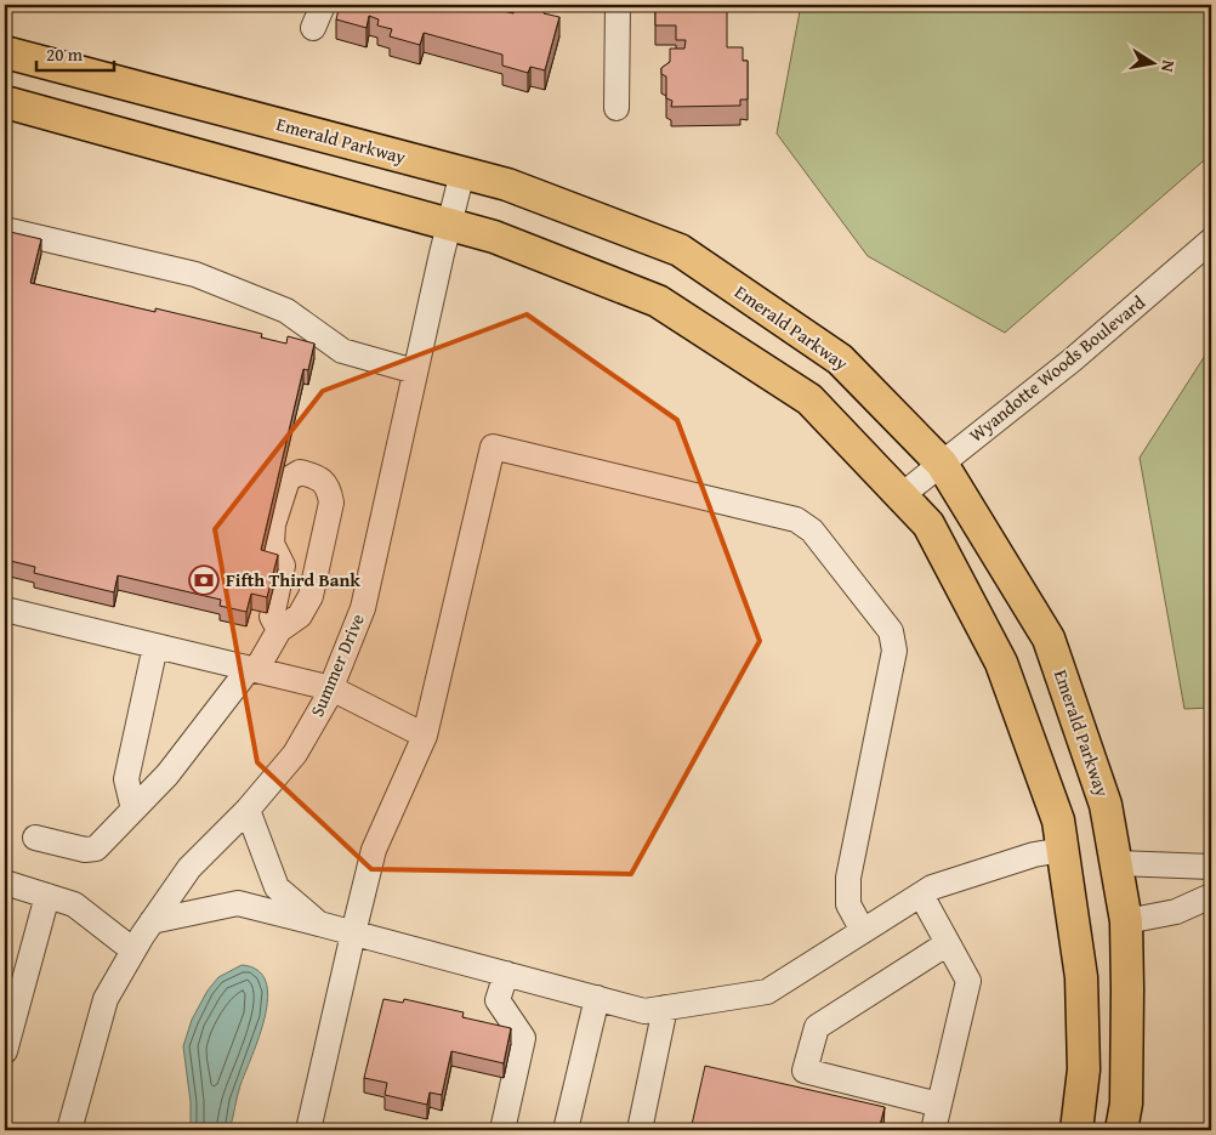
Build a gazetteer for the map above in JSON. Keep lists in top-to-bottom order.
{
  "streets": {
    "main road": ["Emerald Parkway"],
    "street": ["Wyandotte Woods Boulevard", "Summer Drive"]
  },
  "crossings": [
    ["Emerald Parkway", "Wyandotte Woods Boulevard"],
    ["Emerald Parkway", "Summer Drive"]
  ],
  "places": {
    "bank": ["Fifth Third Bank"]
  },
  "scale_bar": "20 m",
  "north": "right"
}
